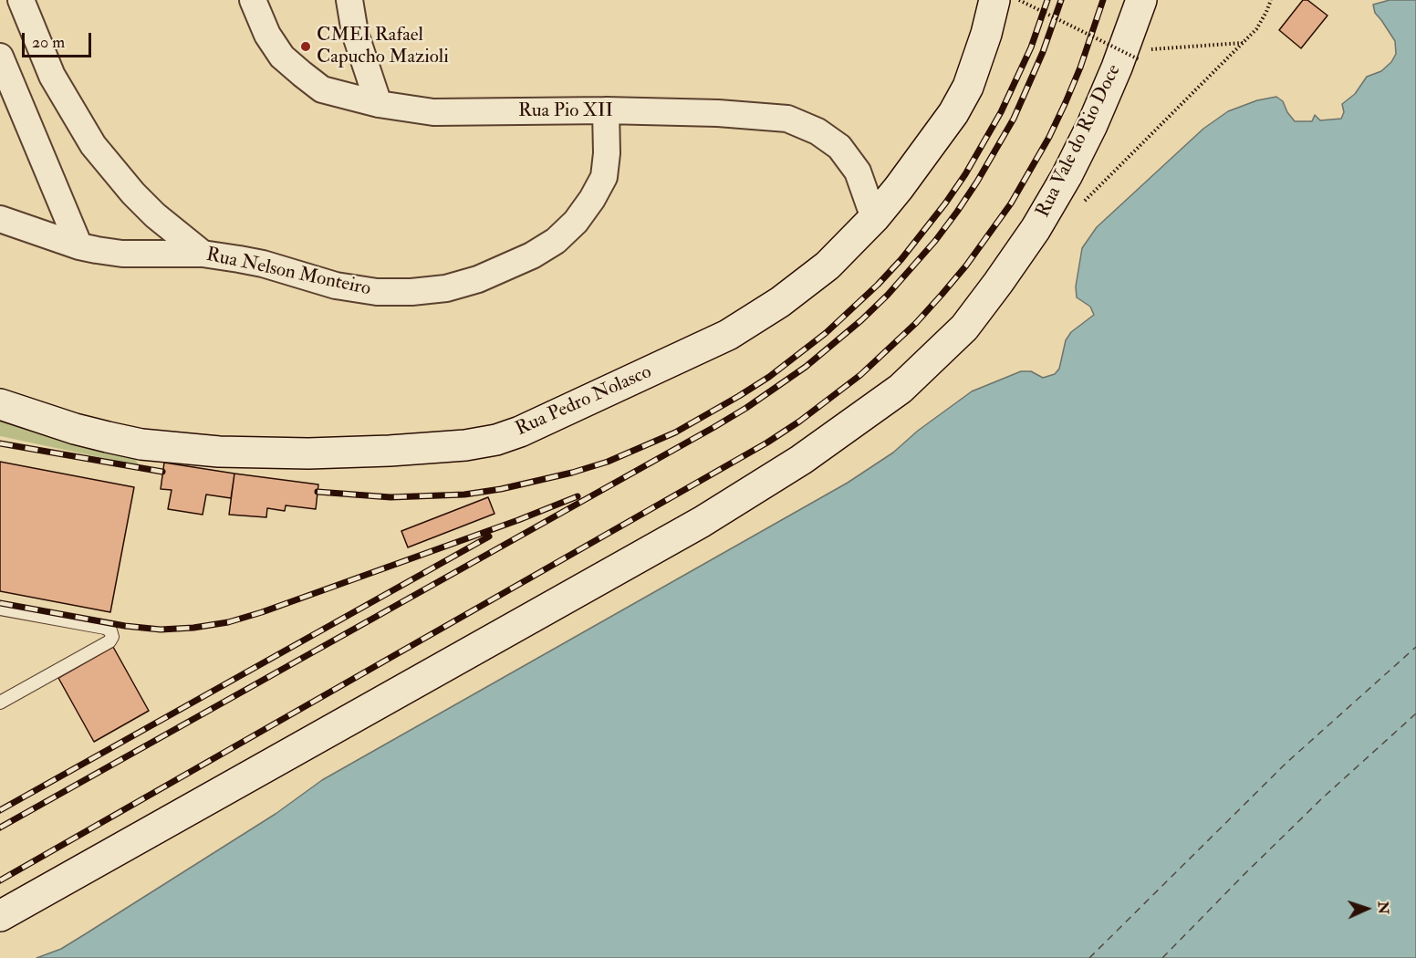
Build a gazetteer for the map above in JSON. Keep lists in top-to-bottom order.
{
  "streets": {
    "street": [
      "Rua Pio XII",
      "Rua Vale do Rio Doce",
      "Rua Nelson Monteiro",
      "Rua Pedro Nolasco"
    ]
  },
  "crossings": [
    ["Rua Pio XII", "Rua Nelson Monteiro"],
    ["Rua Pio XII", "Rua Pedro Nolasco"]
  ],
  "places": ["CMEI Rafael Capucho Mazioli"],
  "scale_bar": "20 m",
  "north": "right"
}
